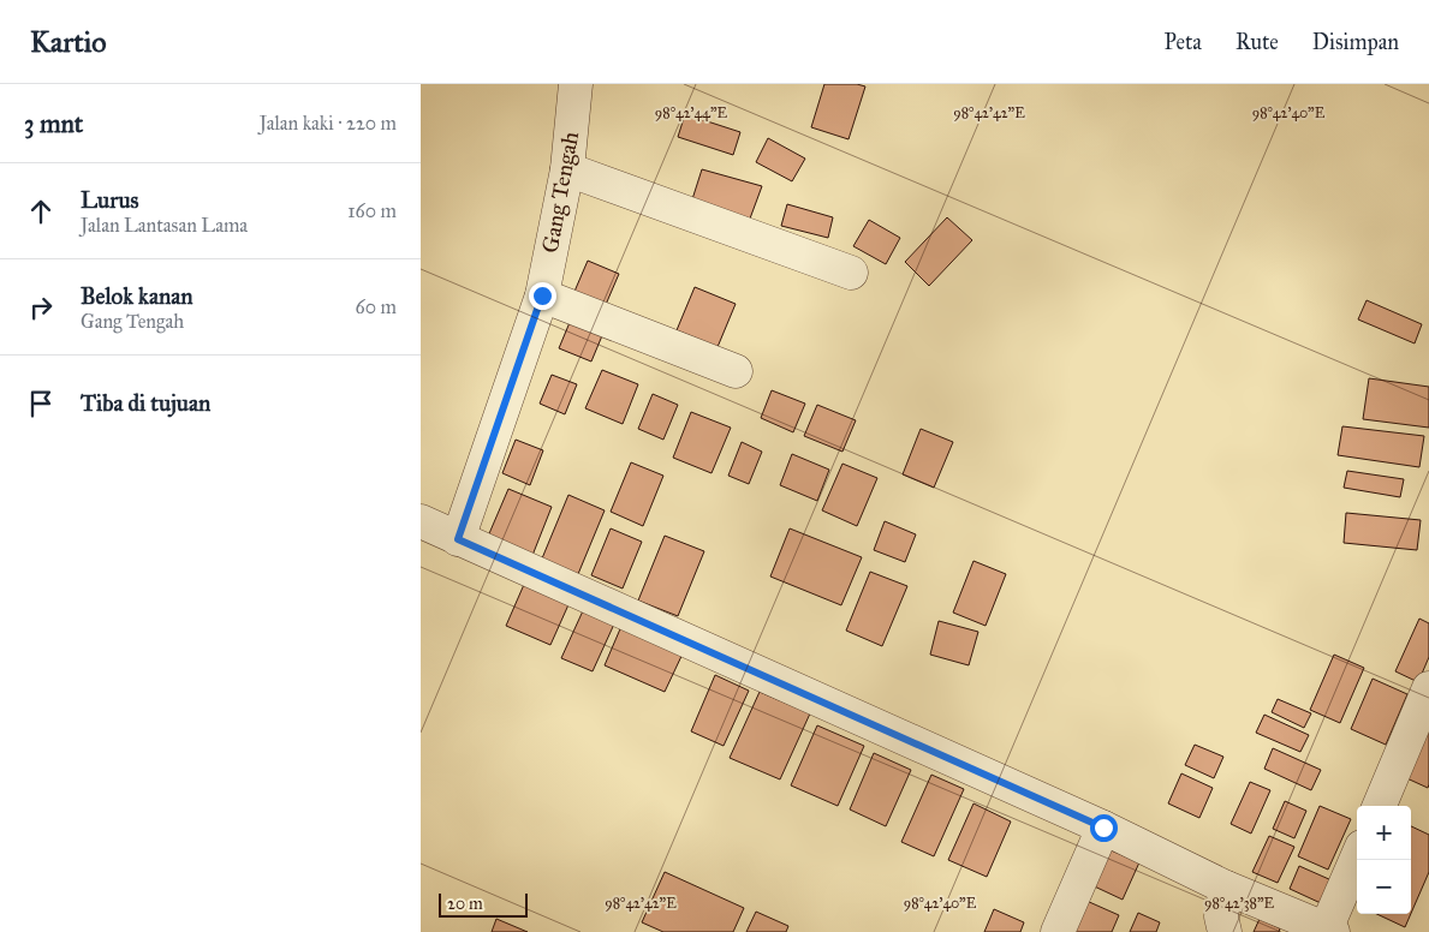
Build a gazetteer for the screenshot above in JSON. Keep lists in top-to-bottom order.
{
  "streets": {
    "street": ["Gang Tengah"]
  },
  "scale_bar": "20 m",
  "page": {
    "header": "Kartio",
    "nav": ["Peta", "Rute", "Disimpan"],
    "heading": ["3 mnt", "Jalan kaki · 220 m"],
    "list": [
      ["Lurus", "Jalan Lantasan Lama", "160 m"],
      ["Belok kanan", "Gang Tengah", "60 m"],
      "Tiba di tujuan"
    ],
    "map_buttons": ["+", "−"],
    "scale": "20 m"
  },
  "coordinates": [
    "98°42'44\"E",
    "98°42'42\"E",
    "98°42'40\"E",
    "98°42'38\"E"
  ]
}
